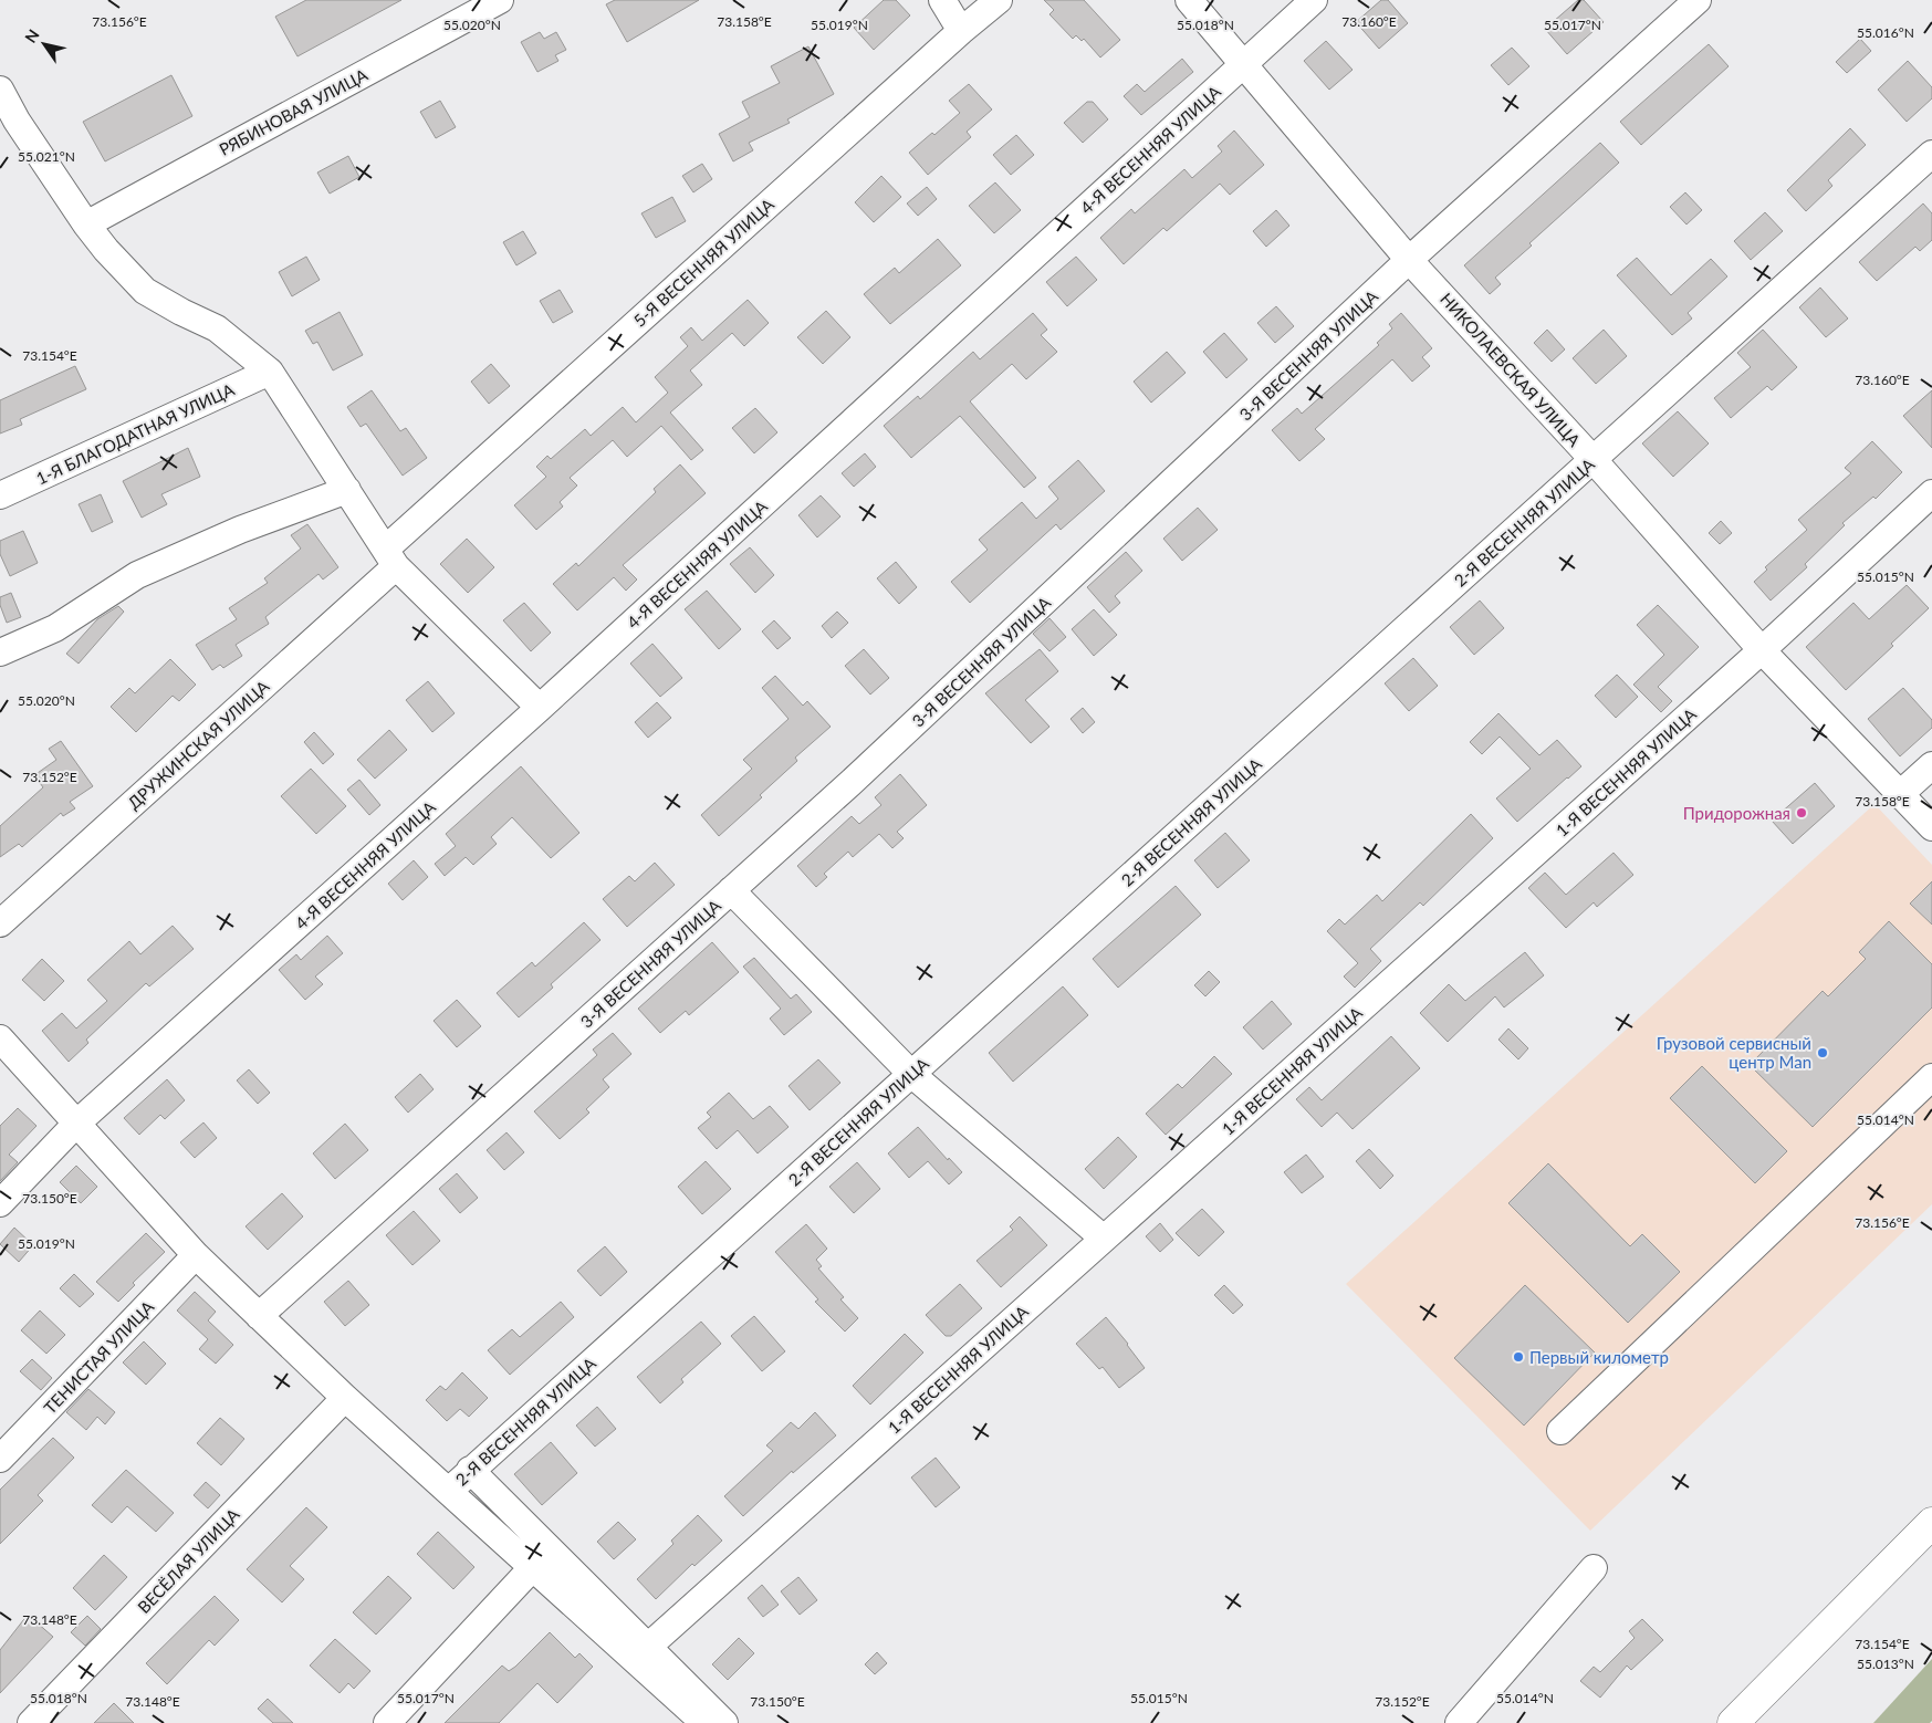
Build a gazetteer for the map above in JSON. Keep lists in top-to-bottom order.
{
  "streets": {
    "street": [
      "РЯБИНОВАЯ УЛИЦА",
      "4-Я ВЕСЕННЯЯ УЛИЦА",
      "5-Я ВЕСЕННЯЯ УЛИЦА",
      "3-Я ВЕСЕННЯЯ УЛИЦА",
      "НИКОЛАЕВСКАЯ УЛИЦА",
      "1-Я БЛАГОДАТНАЯ УЛИЦА",
      "2-Я ВЕСЕННЯЯ УЛИЦА",
      "ДРУЖИНСКАЯ УЛИЦА",
      "1-Я ВЕСЕННЯЯ УЛИЦА",
      "ТЕНИСТАЯ УЛИЦА",
      "ВЕСЁЛАЯ УЛИЦА"
    ]
  },
  "crossings": [
    ["4-Я ВЕСЕННЯЯ УЛИЦА", "НИКОЛАЕВСКАЯ УЛИЦА"],
    ["5-Я ВЕСЕННЯЯ УЛИЦА", "ДРУЖИНСКАЯ УЛИЦА"],
    ["3-Я ВЕСЕННЯЯ УЛИЦА", "НИКОЛАЕВСКАЯ УЛИЦА"],
    ["НИКОЛАЕВСКАЯ УЛИЦА", "2-Я ВЕСЕННЯЯ УЛИЦА"],
    ["НИКОЛАЕВСКАЯ УЛИЦА", "1-Я ВЕСЕННЯЯ УЛИЦА"]
  ],
  "places": ["Придорожная", "Грузовой сервисный центр Man", "Первый километр"],
  "north": "top left",
  "coordinates": [
    "73.156°E",
    "73.158°E",
    "73.160°E",
    "55.020°N",
    "55.019°N",
    "55.017°N",
    "55.018°N",
    "55.016°N",
    "55.021°N",
    "73.154°E",
    "55.015°N",
    "73.152°E",
    "55.014°N",
    "73.150°E",
    "73.148°E",
    "55.013°N"
  ]
}
